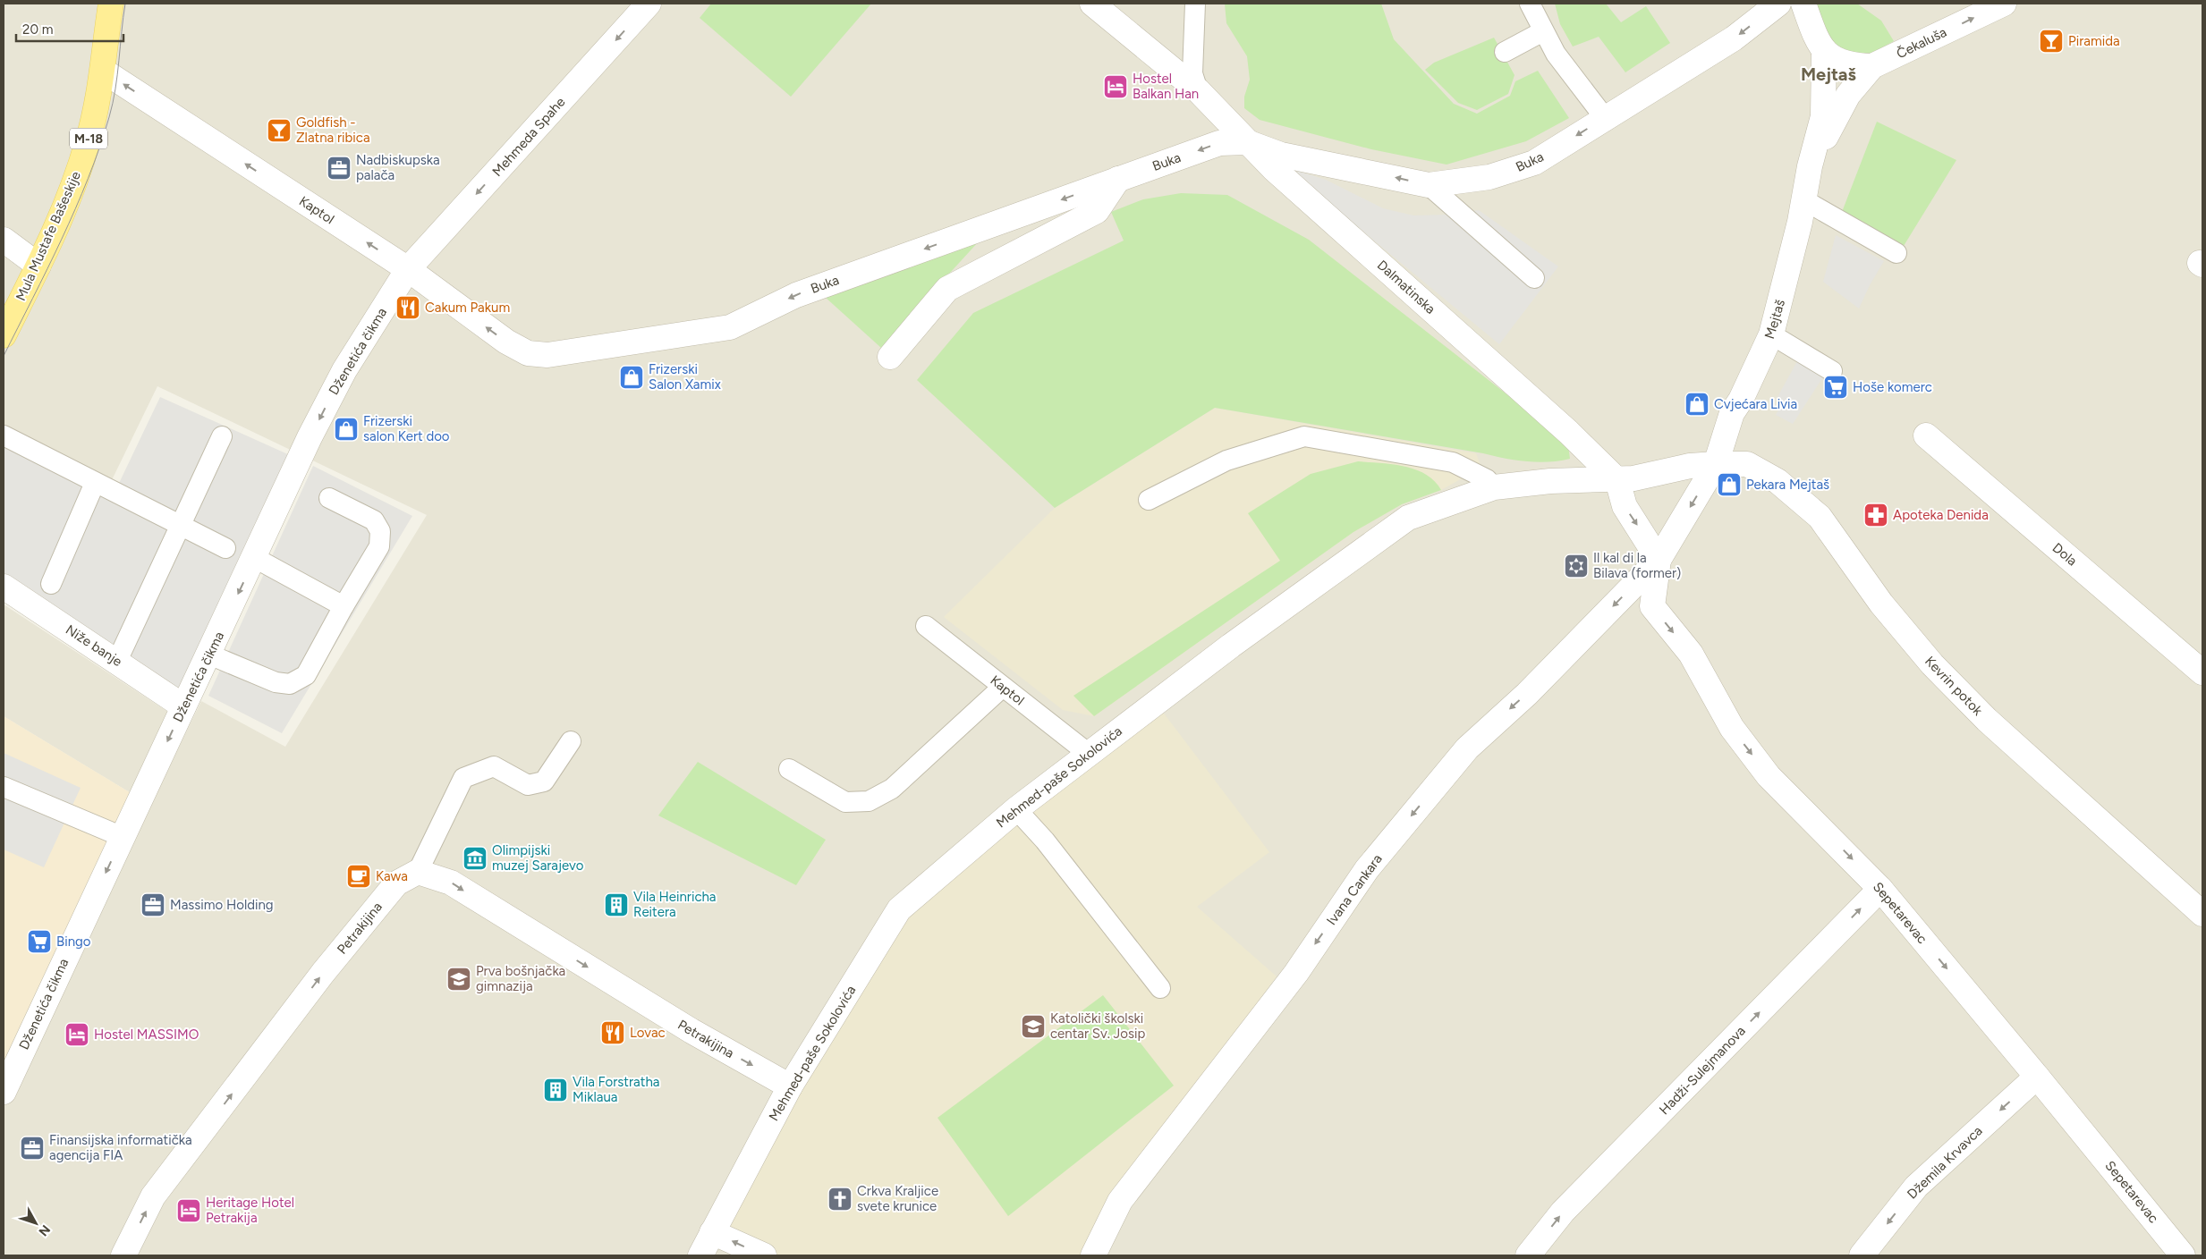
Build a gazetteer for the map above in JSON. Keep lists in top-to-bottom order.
{
  "streets": {
    "main road": ["M-18", "Mula Mustafe Bašeskije"],
    "street": [
      "Čekaluša",
      "Mehmeda Spahe",
      "Buka",
      "Kaptol",
      "Dalmatinska",
      "Mejtaš",
      "Dženetića čikma",
      "Dola",
      "Niže banje",
      "Kevrin potok",
      "Mehmed-paše Sokolovića",
      "Ivana Cankara",
      "Sepetarevac",
      "Petrakijina",
      "Hadži-Sulejmanova",
      "Džemila Krvavca"
    ]
  },
  "crossings": [
    ["Čekaluša", "Mejtaš"],
    ["Mehmeda Spahe", "Kaptol"],
    ["Mehmeda Spahe", "Dženetića čikma"],
    ["Buka", "Kaptol"],
    ["Buka", "Dalmatinska"],
    ["Kaptol", "Mula Mustafe Bašeskije"],
    ["Kaptol", "Dženetića čikma"],
    ["Kaptol", "Mehmed-paše Sokolovića"],
    ["Dalmatinska", "Mehmed-paše Sokolovića"],
    ["Mejtaš", "Kevrin potok"],
    ["Mejtaš", "Ivana Cankara"],
    ["Mejtaš", "Sepetarevac"],
    ["Dženetića čikma", "Niže banje"],
    ["Mehmed-paše Sokolovića", "Petrakijina"],
    ["Ivana Cankara", "Sepetarevac"],
    ["Sepetarevac", "Hadži-Sulejmanova"],
    ["Sepetarevac", "Džemila Krvavca"]
  ],
  "one_way": [
    "Čekaluša",
    "Mehmeda Spahe",
    "Buka",
    "Kaptol",
    "Dženetića čikma",
    "Ivana Cankara",
    "Sepetarevac",
    "Hadži-Sulejmanova",
    "Džemila Krvavca"
  ],
  "districts": ["Mejtaš"],
  "places": {
    "bar": ["Piramida", "Goldfish - Zlatna ribica"],
    "hotel": ["Hostel Balkan Han", "Hostel MASSIMO", "Heritage Hotel Petrakija"],
    "office": ["Nadbiskupska palača", "Massimo Holding", "Finansijska informatička agencija FIA"],
    "restaurant": ["Cakum Pakum", "Lovac"],
    "shop": [
      "Frizerski Salon Xamix",
      "Cvjećara Livia",
      "Frizerski salon Kert doo",
      "Pekara Mejtaš"
    ],
    "supermarket": ["Hoše komerc", "Bingo"],
    "pharmacy": ["Apoteka Denida"],
    "synagogue": ["Il kal di la Bilava (former)"],
    "museum": ["Olimpijski muzej Sarajevo"],
    "cafe": ["Kawa"],
    "building": ["Vila Heinricha Reitera", "Vila Forstratha Miklaua"],
    "school or university": ["Prva bošnjačka gimnazija", "Katolički školski centar Sv. Josip"],
    "church": ["Crkva Kraljice svete krunice"]
  },
  "scale_bar": "20 m",
  "north": "bottom right"
}
